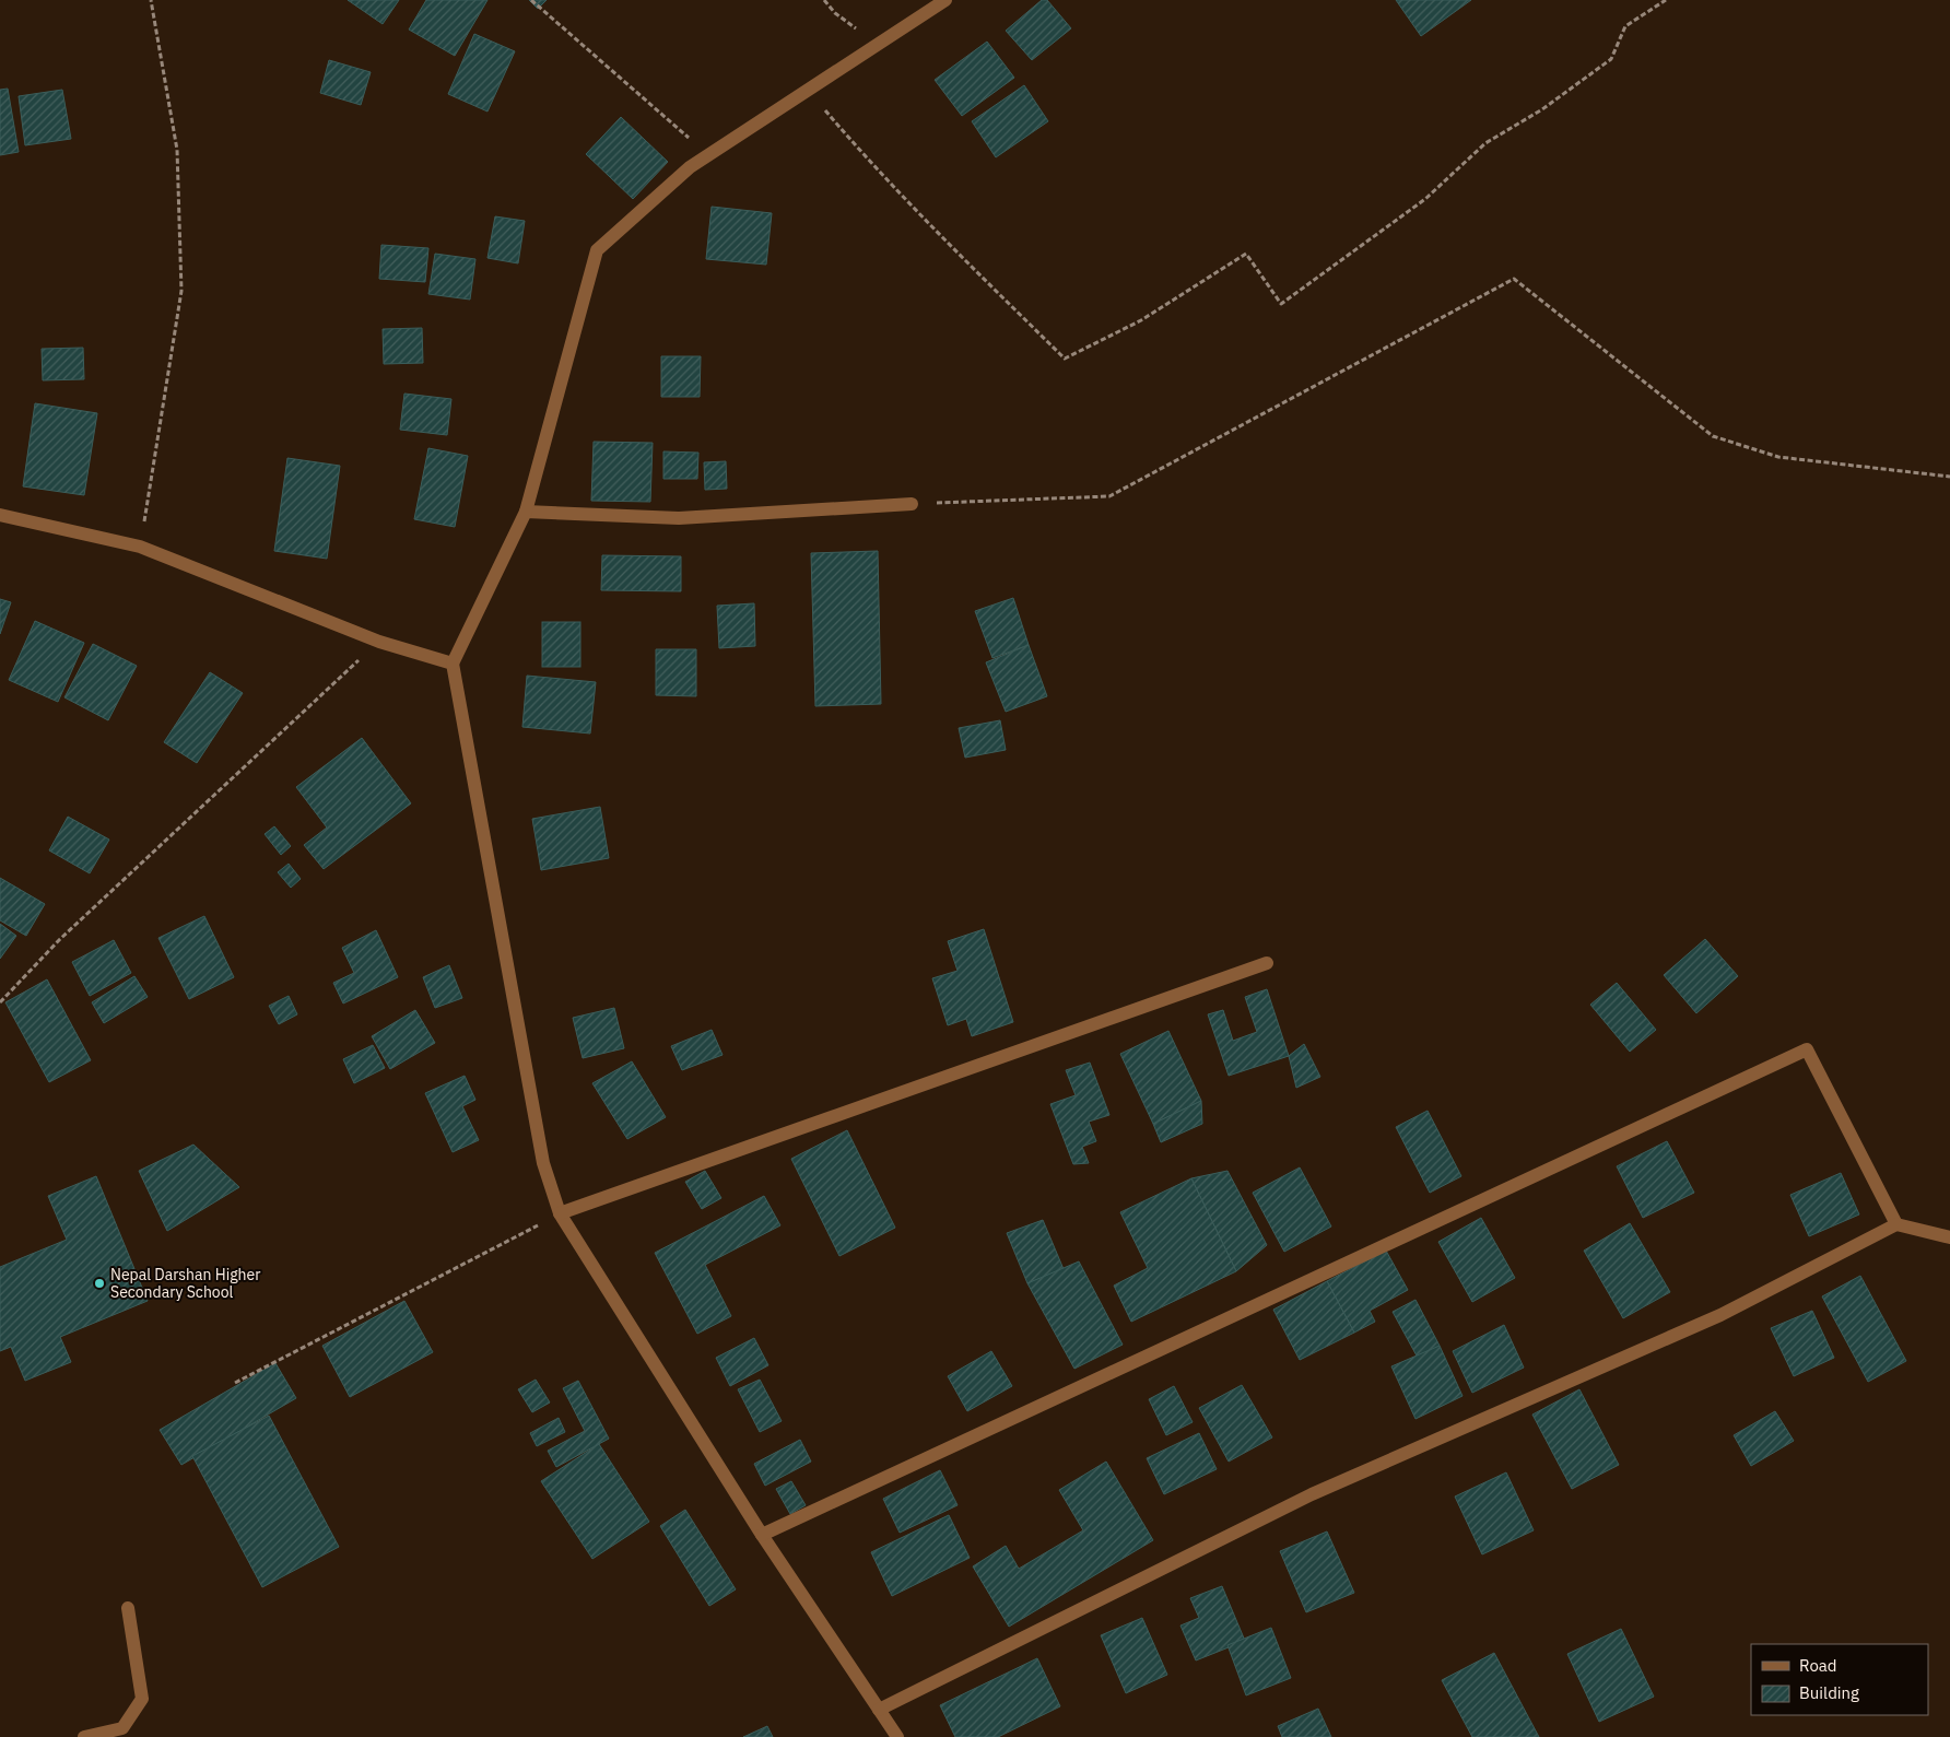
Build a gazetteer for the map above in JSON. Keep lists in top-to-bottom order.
{
  "places": ["Nepal Darshan Higher Secondary School"],
  "legend": ["Road", "Building"]
}
